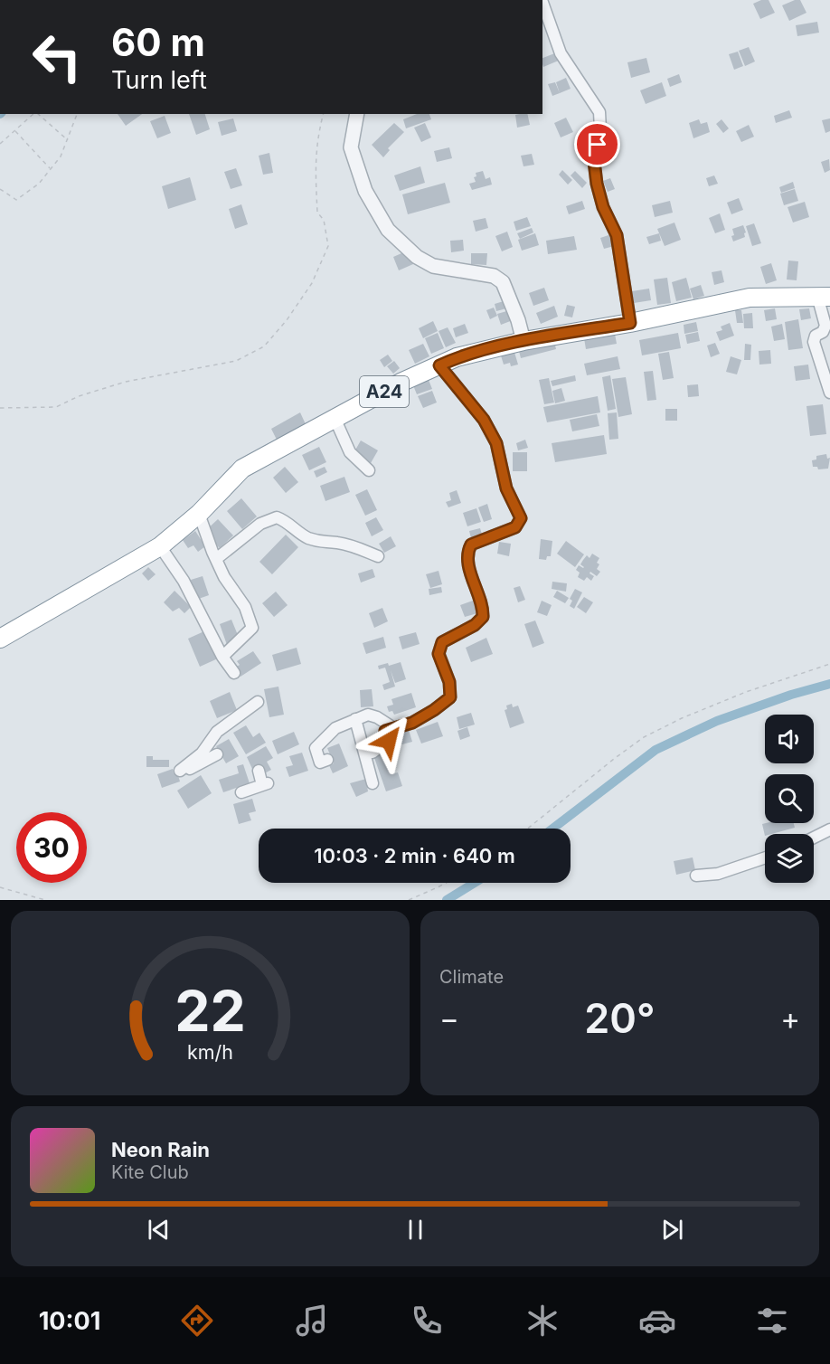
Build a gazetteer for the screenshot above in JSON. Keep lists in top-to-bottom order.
{
  "streets": {
    "highway": ["A24"]
  },
  "page": {
    "turn": ["60 m", "Turn left"],
    "limit": "30",
    "trip": "10:03 · 2 min · 640 m",
    "tile": "Climate",
    "heat": ["−", "20°", "+"],
    "song": ["Neon Rain", "Kite Club"],
    "tabs": "10:01",
    "gauge": ["22", "km/h"]
  }
}
